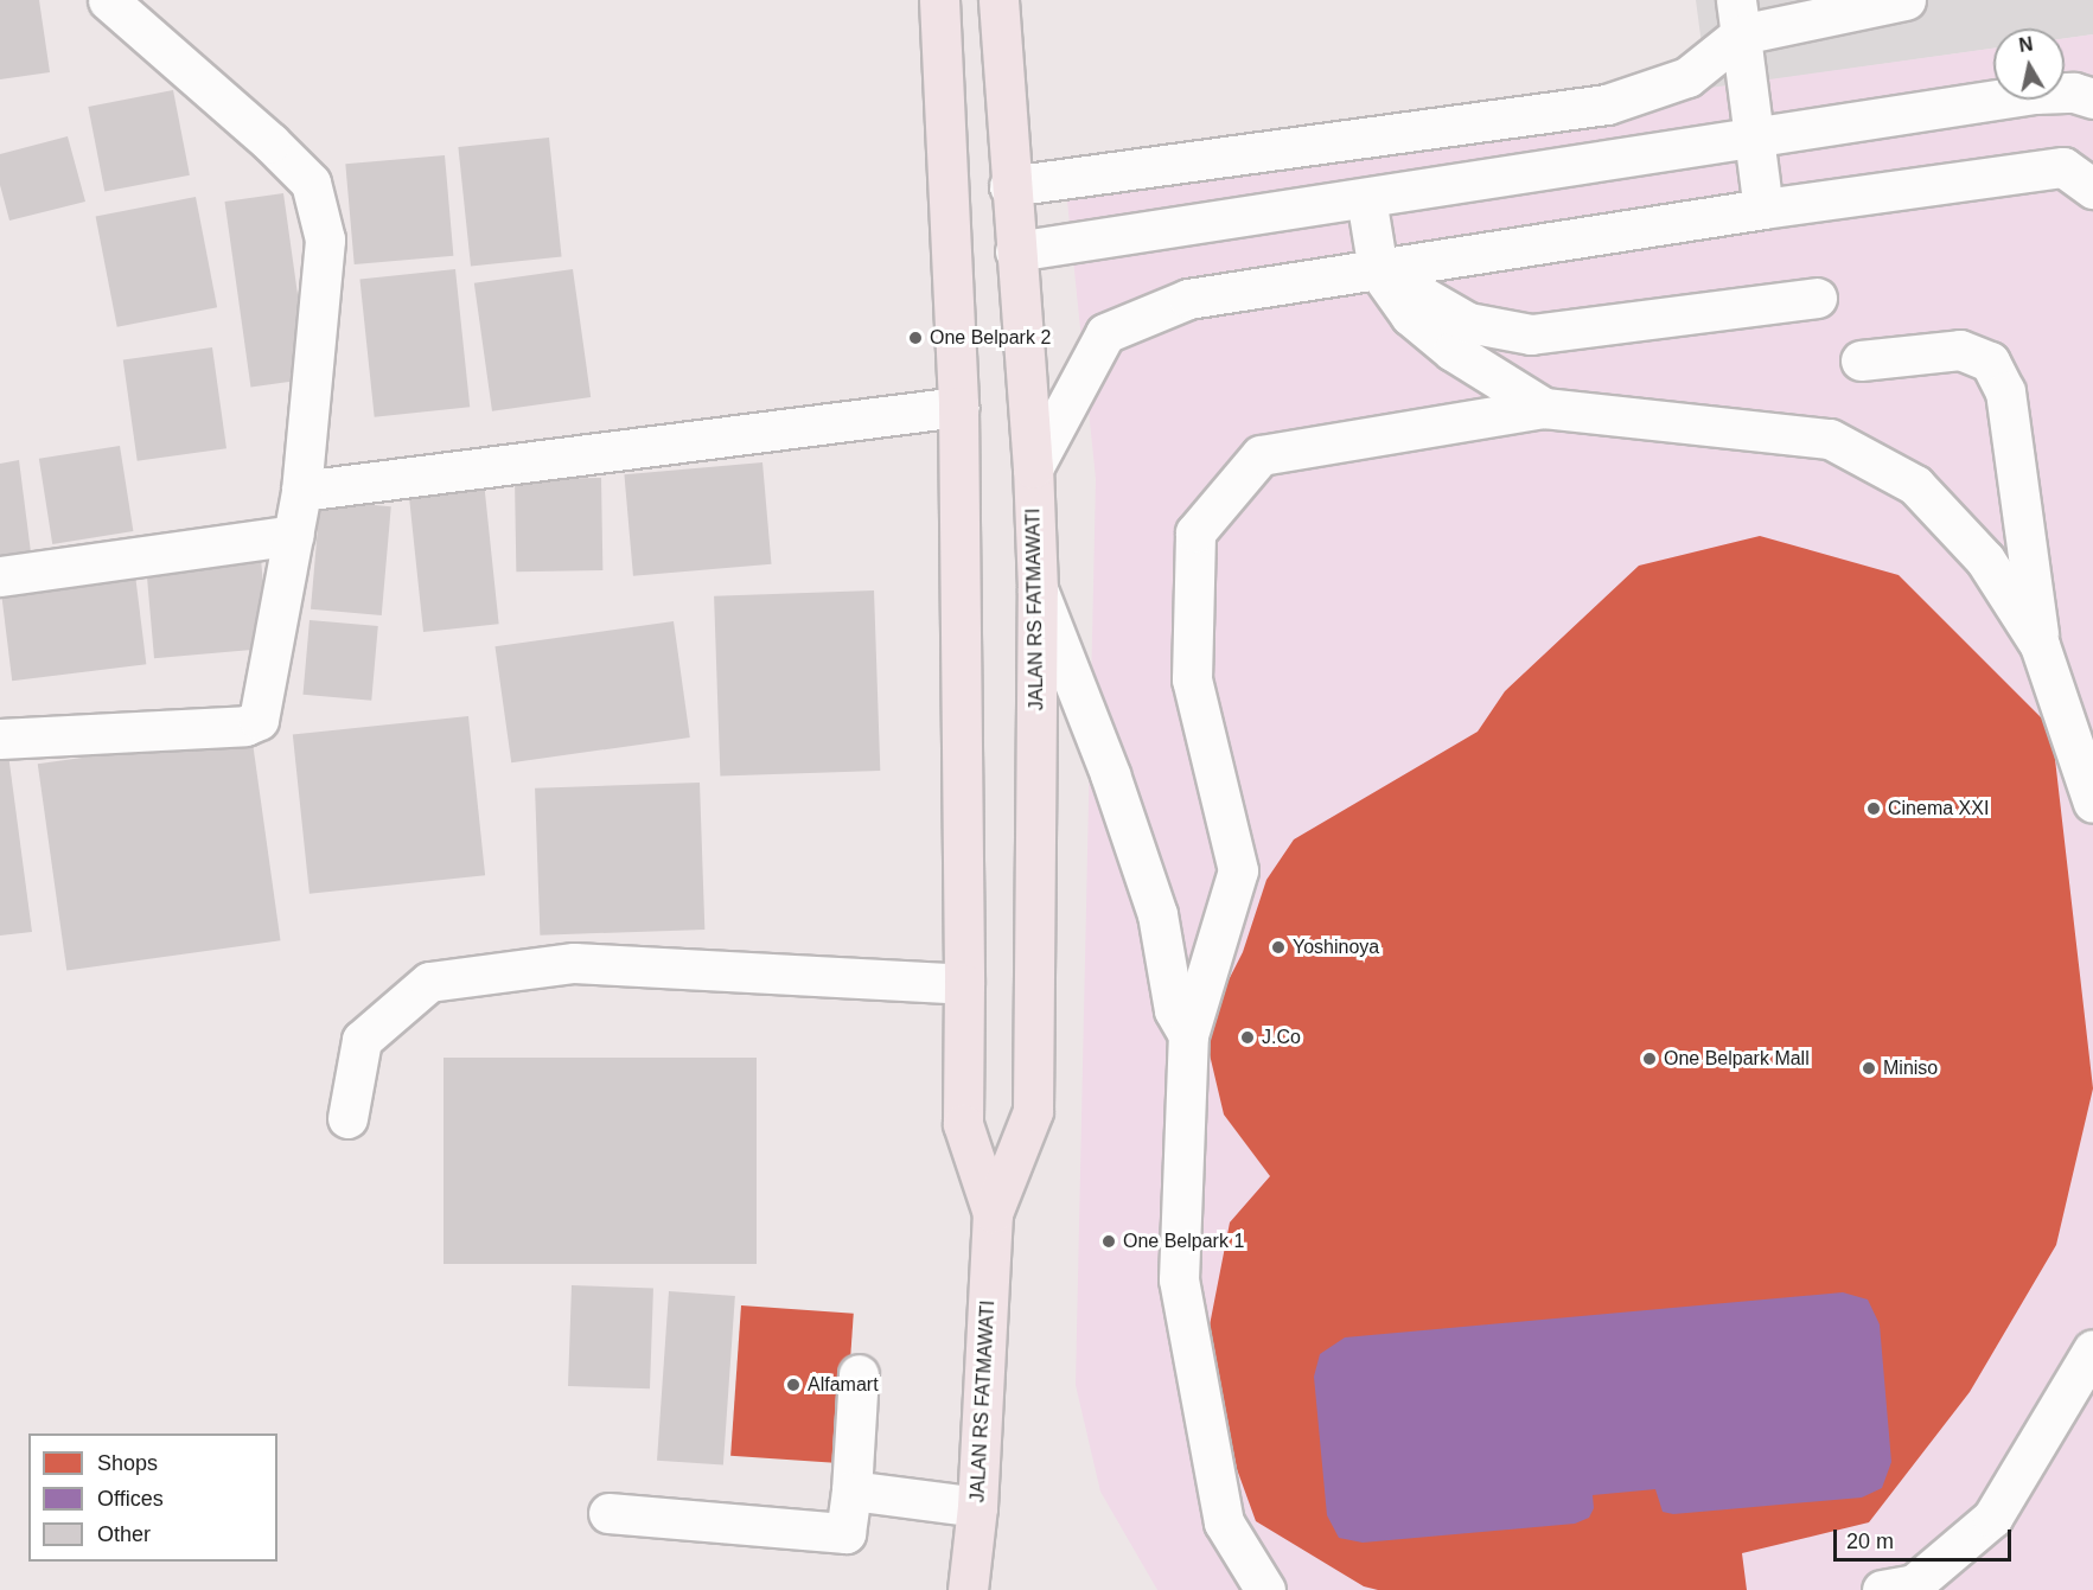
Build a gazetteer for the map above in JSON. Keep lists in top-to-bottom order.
{
  "streets": {
    "main road": ["JALAN RS FATMAWATI"]
  },
  "places": [
    "One Belpark 2",
    "Cinema XXI",
    "Yoshinoya",
    "J.Co",
    "One Belpark Mall",
    "Miniso",
    "One Belpark 1",
    "Alfamart"
  ],
  "legend": ["Shops", "Offices", "Other"],
  "scale_bar": "20 m",
  "north": "top"
}
